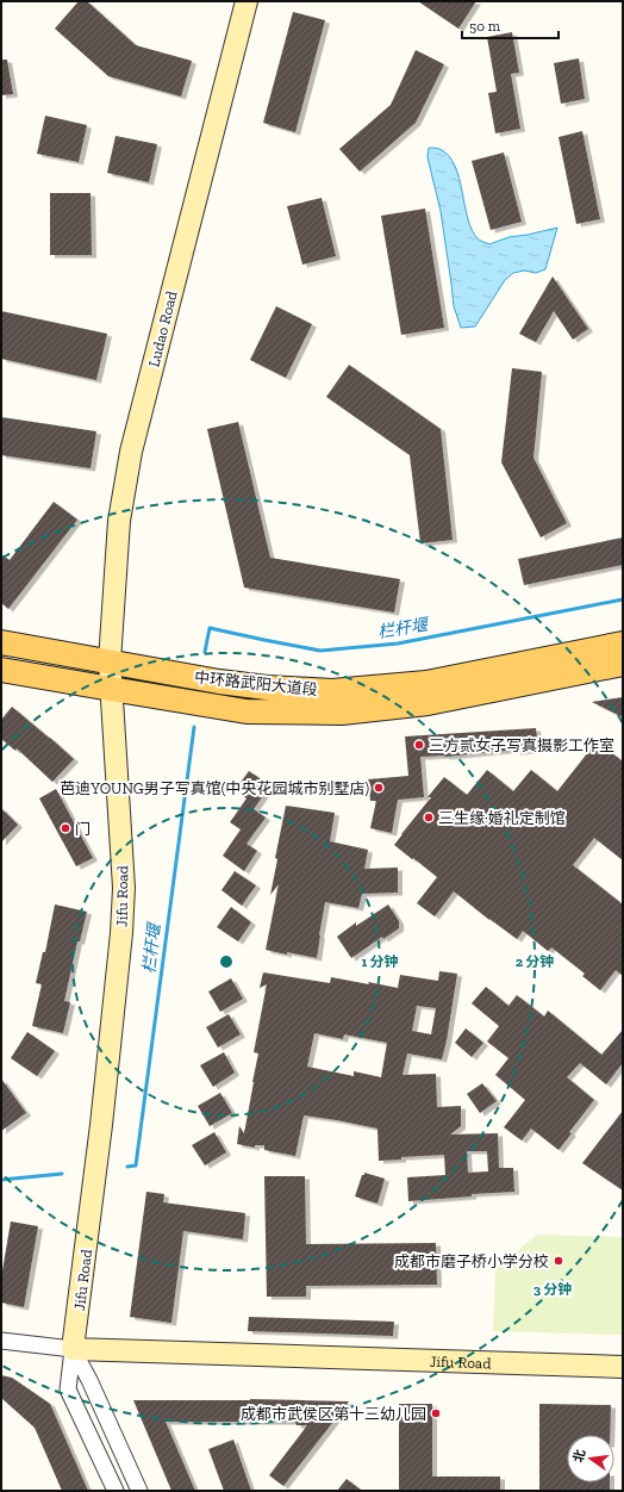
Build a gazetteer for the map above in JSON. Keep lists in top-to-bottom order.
{
  "streets": {
    "main road": ["中环路武阳大道段"],
    "street": ["Ludao Road", "Jifu Road"]
  },
  "crossings": [
    ["Ludao Road", "中环路武阳大道段"],
    ["Ludao Road", "Jifu Road"],
    ["中环路武阳大道段", "Jifu Road"]
  ],
  "water": ["栏杆堰"],
  "places": [
    "三方贰女子写真摄影工作室",
    "芭迪YOUNG男子写真馆(中央花园城市别墅店)",
    "三生缘·婚礼定制馆",
    "门",
    "成都市磨子桥小学分校",
    "成都市武侯区第十三幼儿园"
  ],
  "scale_bar": "50 m",
  "north": "left",
  "rings": ["1 分钟", "2 分钟", "3 分钟"]
}
